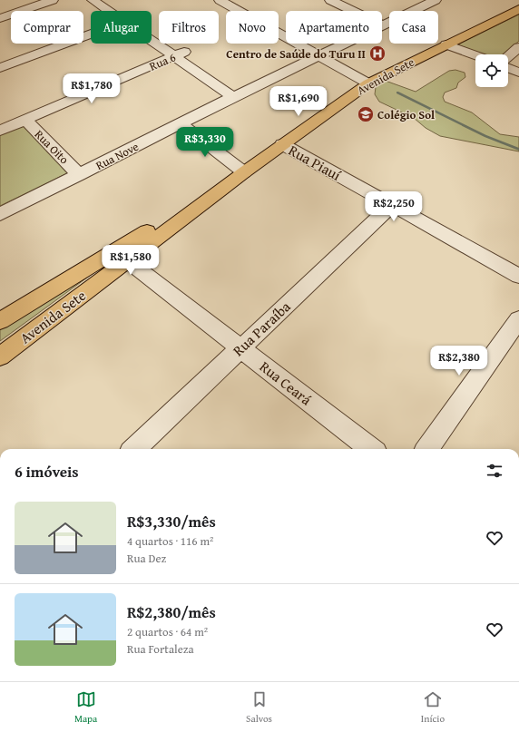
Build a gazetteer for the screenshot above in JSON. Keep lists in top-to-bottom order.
{
  "streets": {
    "main road": ["Avenida Sete"],
    "street": [
      "Rua 6",
      "Rua Oito",
      "Rua Nove",
      "Rua Piauí",
      "Rua Paraíba",
      "Rua Ceará"
    ]
  },
  "crossings": [
    ["Rua 6", "Rua Oito"],
    ["Avenida Sete", "Rua Piauí"],
    ["Avenida Sete", "Rua Ceará"],
    ["Rua Oito", "Rua Nove"],
    ["Rua Piauí", "Rua Paraíba"],
    ["Rua Paraíba", "Rua Ceará"]
  ],
  "places": {
    "hospital": ["Centro de Saúde do Turu II"],
    "school or university": ["Colégio Sol"]
  },
  "page": {
    "chip": [
      "Comprar",
      "Alugar",
      "Filtros",
      "Novo",
      "Apartamento",
      "Casa"
    ],
    "price": [
      "R$1,780",
      "R$1,690",
      "R$3,330",
      "R$2,250",
      "R$1,580",
      "R$2,380"
    ],
    "heading": "6 imóveis",
    "list": [
      {
        "name": "R$3,330/mês",
        "note": "4 quartos · 116 m² · Rua Dez"
      },
      {
        "name": "R$2,380/mês",
        "note": "2 quartos · 64 m² · Rua Fortaleza"
      }
    ],
    "tabs": ["Mapa", "Salvos", "Início"]
  }
}
